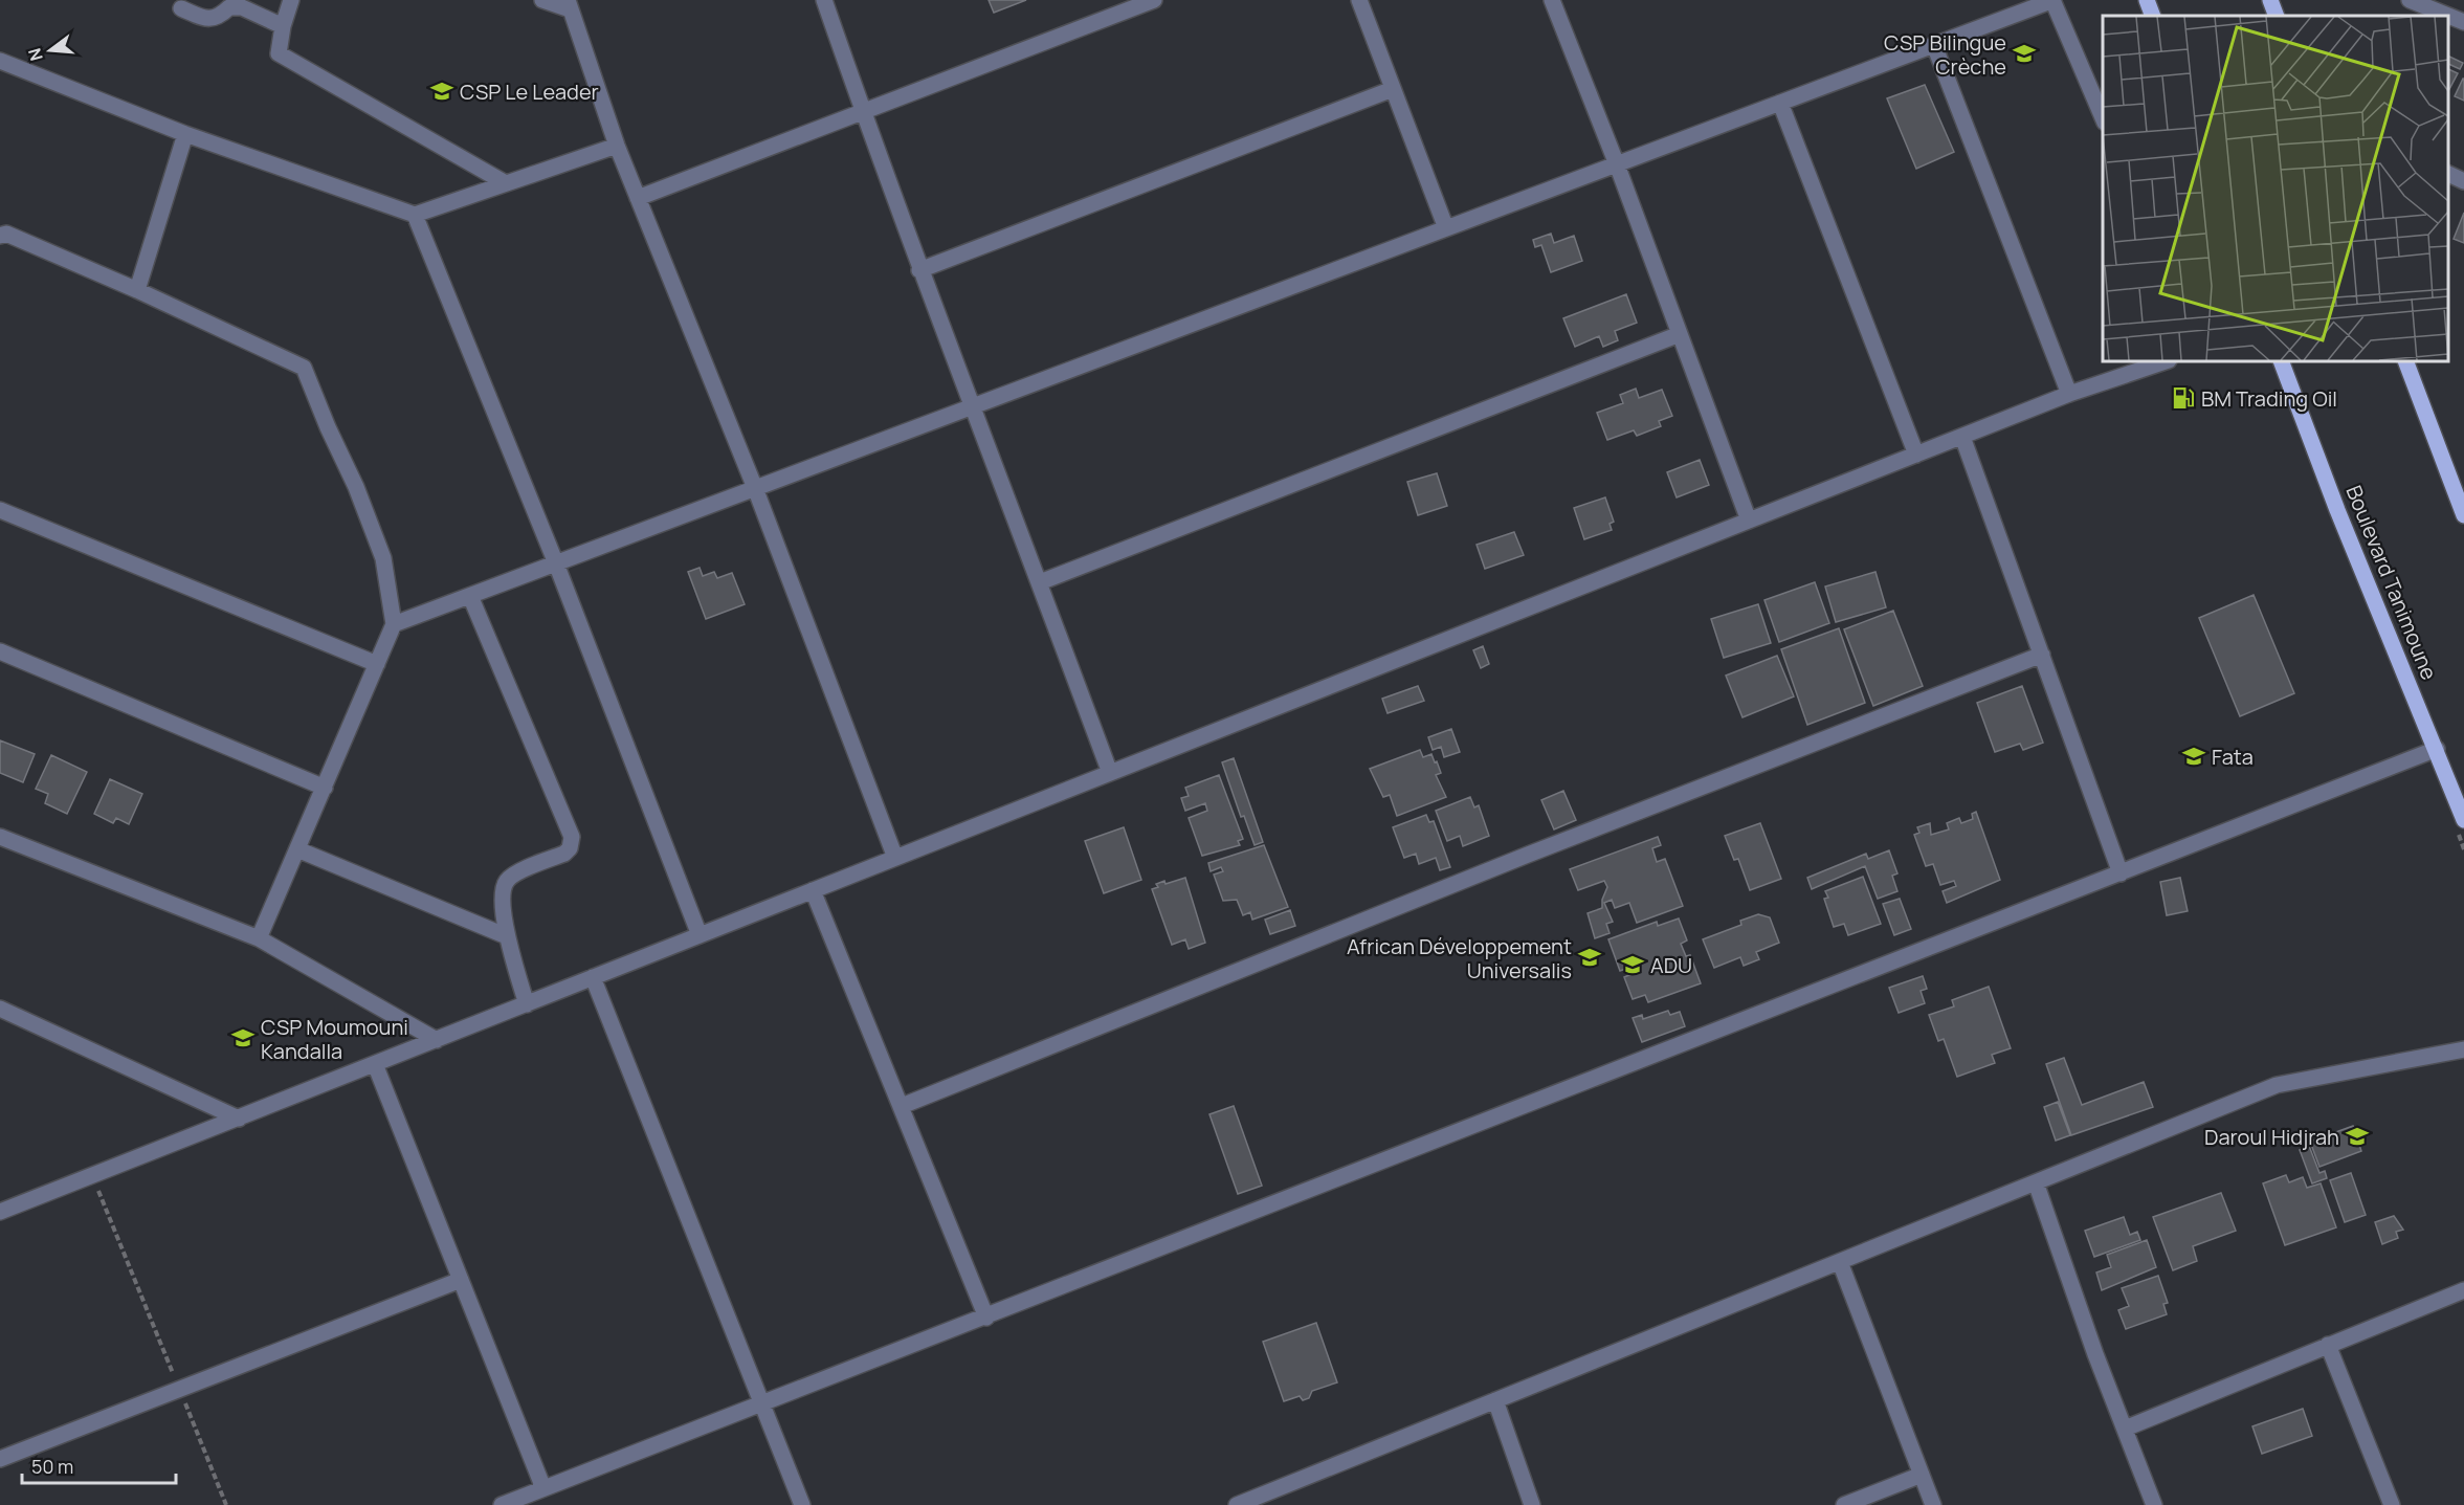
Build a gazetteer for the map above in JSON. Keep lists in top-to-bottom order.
{
  "streets": {
    "main road": ["Boulevard Tanimoune"]
  },
  "places": {
    "school or university": [
      "CSP Bilingue Crèche",
      "CSP Le Leader",
      "Fata",
      "African Développement Universalis",
      "ADU",
      "CSP Moumouni Kandalla",
      "Daroul Hidjrah"
    ],
    "fuel station": ["BM Trading Oil"]
  },
  "scale_bar": "50 m",
  "north": "left"
}
